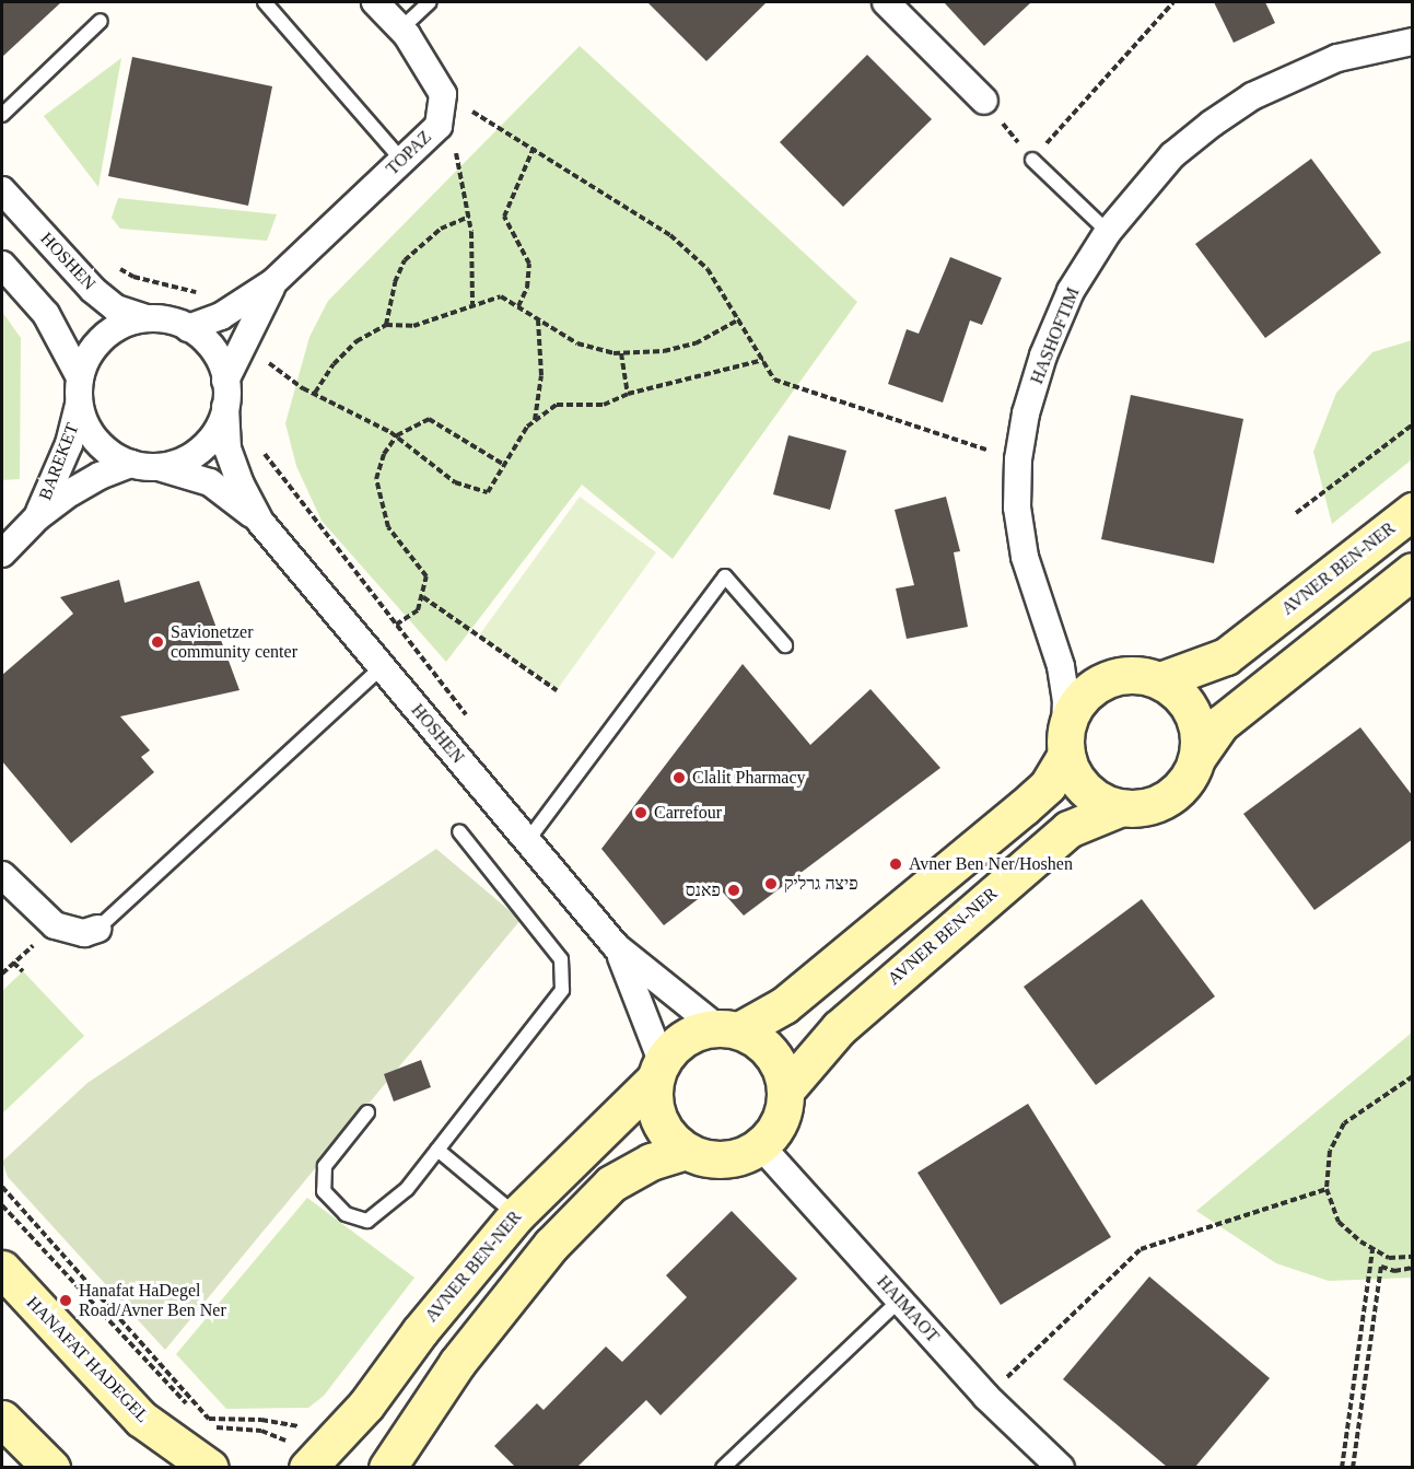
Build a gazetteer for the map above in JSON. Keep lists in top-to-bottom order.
{
  "streets": {
    "street": [
      "TOPAZ",
      "HOSHEN",
      "HASHOFTIM",
      "BAREKET",
      "AVNER BEN-NER",
      "HAIMAOT",
      "HANAFAT HADEGEL"
    ]
  },
  "crossings": [
    ["TOPAZ", "HOSHEN"],
    ["TOPAZ", "BAREKET"],
    ["HOSHEN", "BAREKET"],
    ["HOSHEN", "AVNER BEN-NER"],
    ["HOSHEN", "HAIMAOT"],
    ["HASHOFTIM", "AVNER BEN-NER"],
    ["AVNER BEN-NER", "HAIMAOT"]
  ],
  "places": [
    "Savionetzer community center",
    "Clalit Pharmacy",
    "Carrefour",
    "Avner Ben Ner/Hoshen",
    "פיצה גרליק",
    "פאנס",
    "Hanafat HaDegel Road/Avner Ben Ner"
  ]
}
